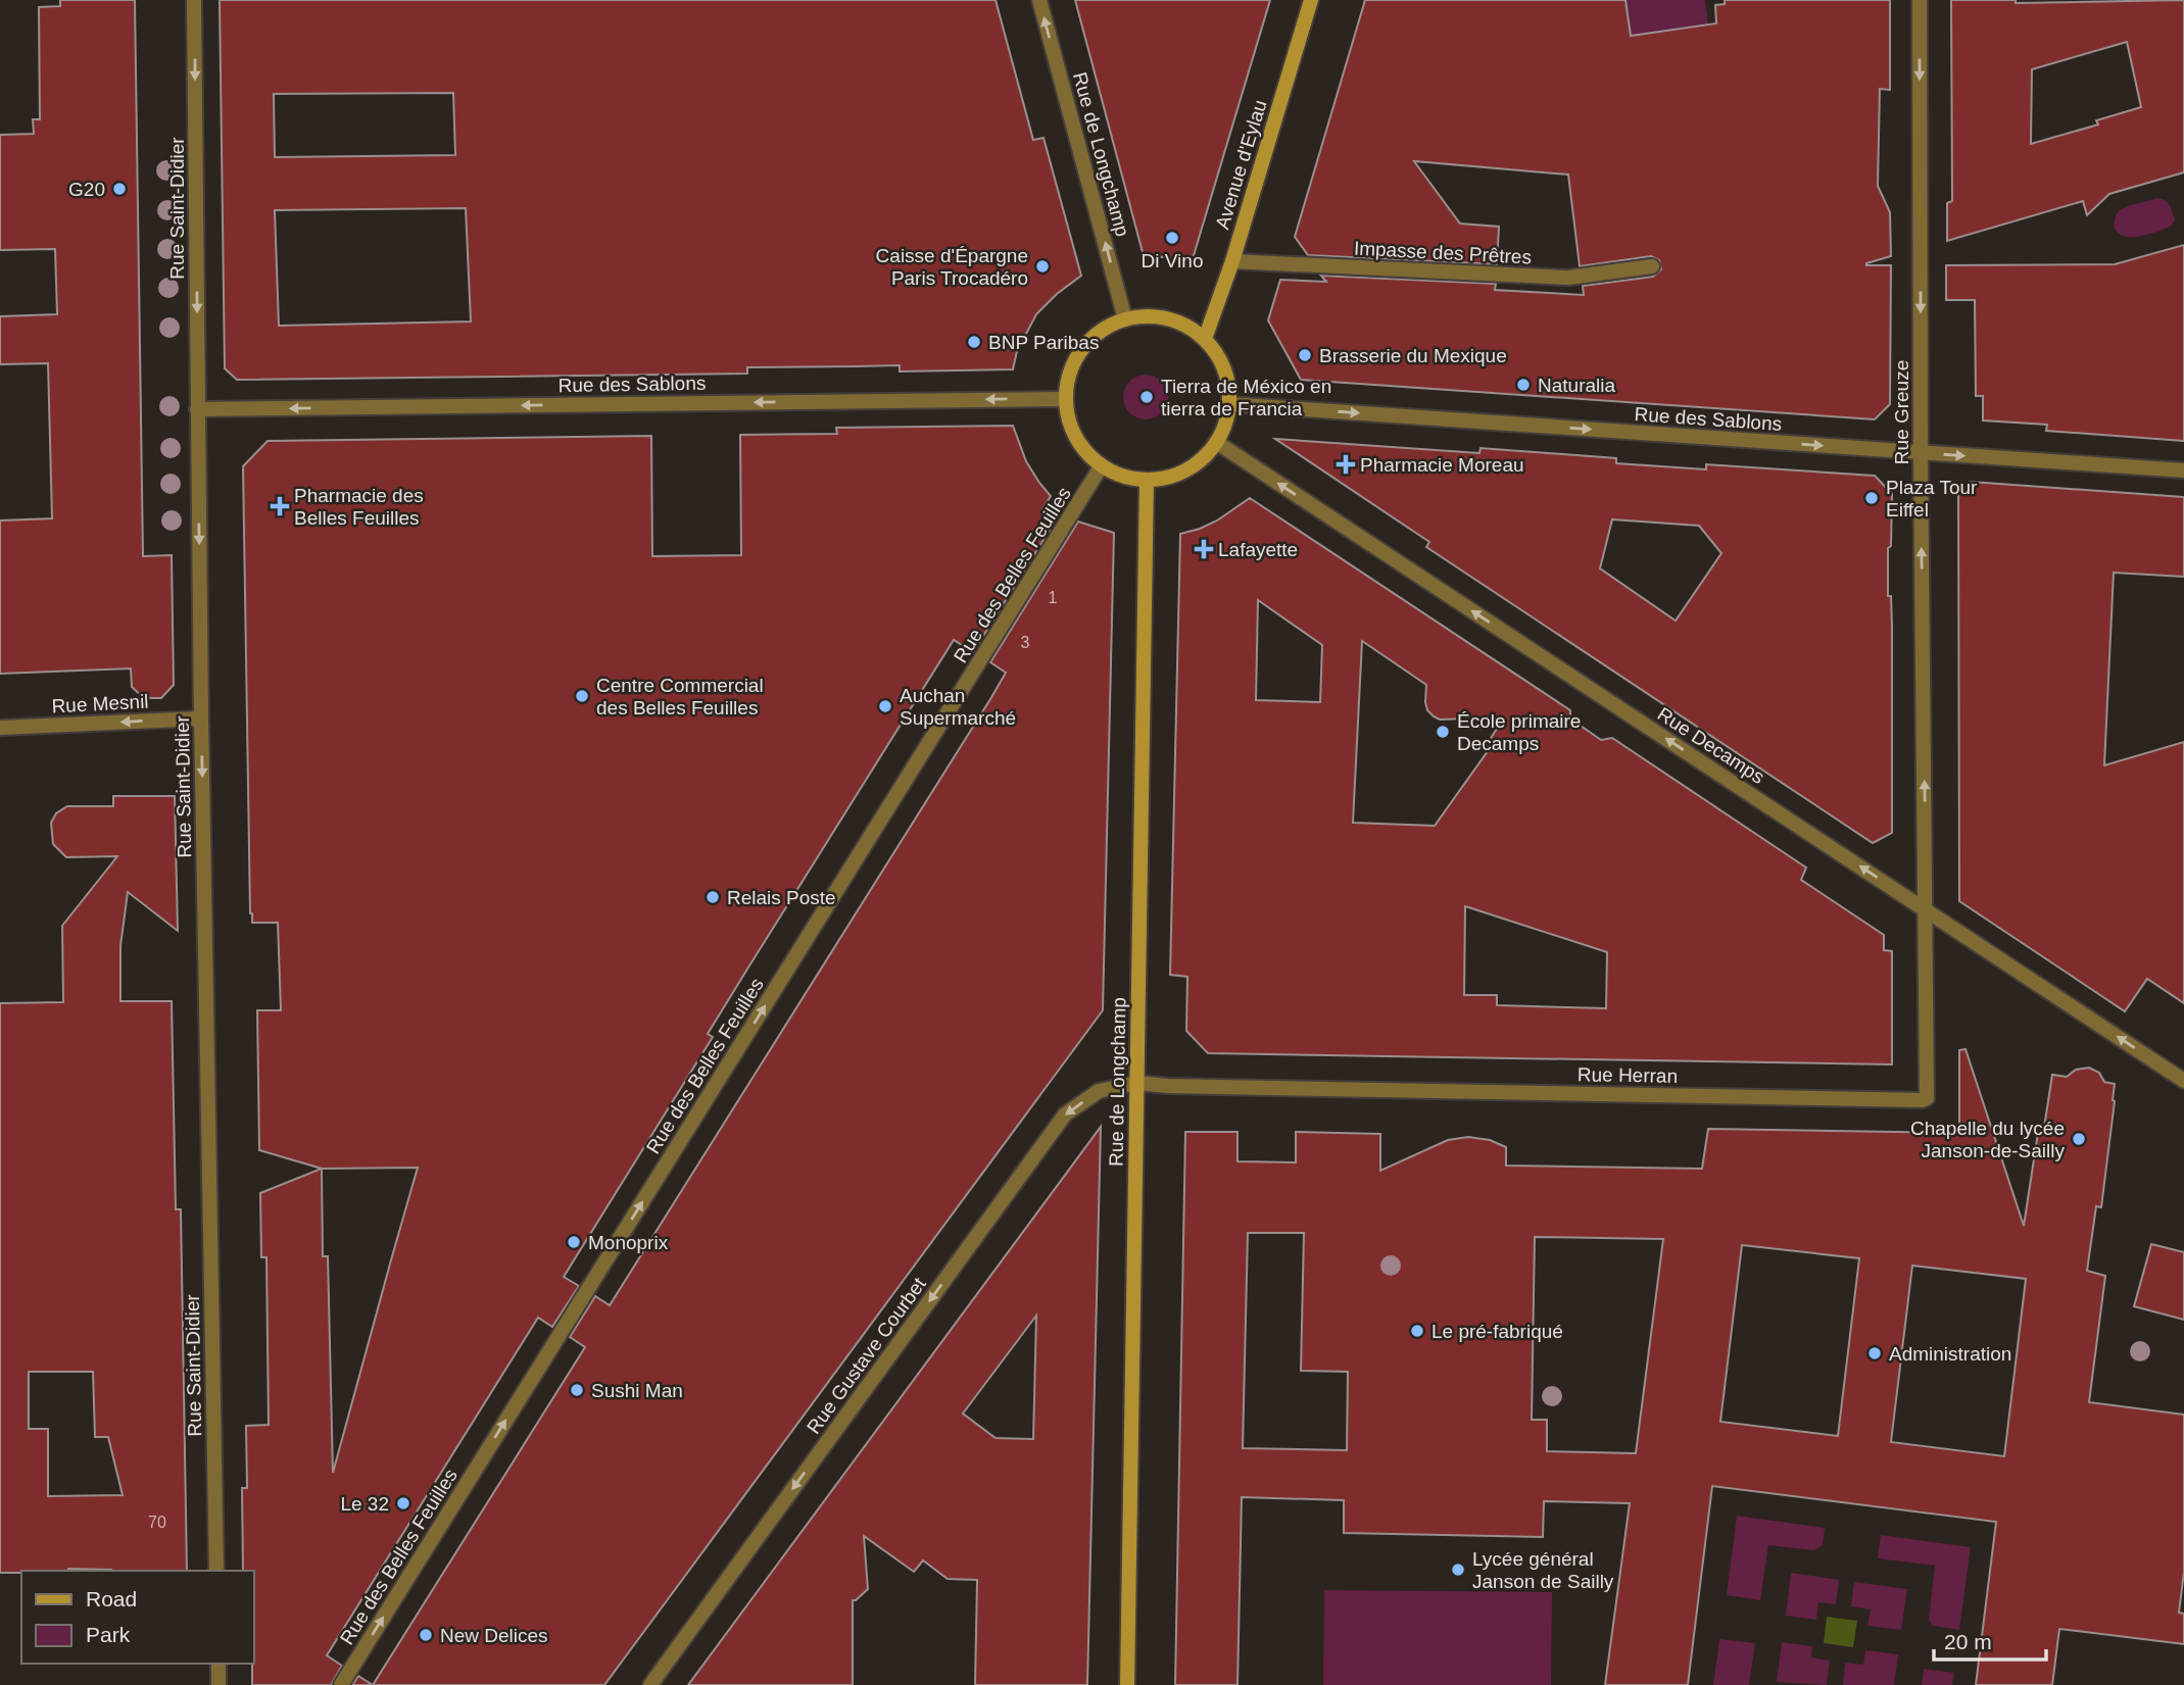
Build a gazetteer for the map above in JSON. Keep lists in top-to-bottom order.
{
  "streets": {
    "street": [
      "Rue de Longchamp",
      "Avenue d'Eylau",
      "Rue Saint-Didier",
      "Impasse des Prêtres",
      "Rue des Sablons",
      "Rue Greuze",
      "Rue des Belles Feuilles",
      "Rue Mesnil",
      "Rue Decamps",
      "Rue Herran",
      "Rue Gustave Courbet"
    ]
  },
  "crossings": [
    ["Rue de Longchamp", "Avenue d'Eylau"],
    ["Rue de Longchamp", "Rue des Sablons"],
    ["Rue de Longchamp", "Rue des Belles Feuilles"],
    ["Rue de Longchamp", "Rue Decamps"],
    ["Rue de Longchamp", "Rue Herran"],
    ["Rue de Longchamp", "Rue Gustave Courbet"],
    ["Avenue d'Eylau", "Impasse des Prêtres"],
    ["Avenue d'Eylau", "Rue des Sablons"],
    ["Avenue d'Eylau", "Rue des Belles Feuilles"],
    ["Avenue d'Eylau", "Rue Decamps"],
    ["Rue Saint-Didier", "Rue des Sablons"],
    ["Rue Saint-Didier", "Rue Mesnil"],
    ["Rue des Sablons", "Rue Greuze"],
    ["Rue des Sablons", "Rue des Belles Feuilles"],
    ["Rue des Sablons", "Rue Decamps"],
    ["Rue Greuze", "Rue Decamps"],
    ["Rue Greuze", "Rue Herran"],
    ["Rue des Belles Feuilles", "Rue Decamps"],
    ["Rue Decamps", "Rue Herran"],
    ["Rue Herran", "Rue Gustave Courbet"]
  ],
  "one_way": [
    "Rue Saint-Didier",
    "Rue des Belles Feuilles",
    "Rue Mesnil",
    "Rue Decamps",
    "Rue Gustave Courbet"
  ],
  "places": {
    "other": [
      "G20",
      "Di Vino",
      "Caisse d'Épargne Paris Trocadéro",
      "BNP Paribas",
      "Brasserie du Mexique",
      "Naturalia",
      "Tierra de México en tierra de Francia",
      "Plaza Tour Eiffel",
      "Centre Commercial des Belles Feuilles",
      "Auchan Supermarché",
      "École primaire Decamps",
      "Relais Poste",
      "Chapelle du lycée Janson-de-Sailly",
      "Monoprix",
      "Le pré-fabriqué",
      "Administration",
      "Sushi Man",
      "Le 32",
      "Lycée général Janson de Sailly",
      "New Delices"
    ],
    "health": ["Pharmacie Moreau", "Pharmacie des Belles Feuilles", "Lafayette"]
  },
  "house_numbers": ["1", "3", "70"],
  "legend": ["Road", "Park"],
  "scale_bar": "20 m"
}
